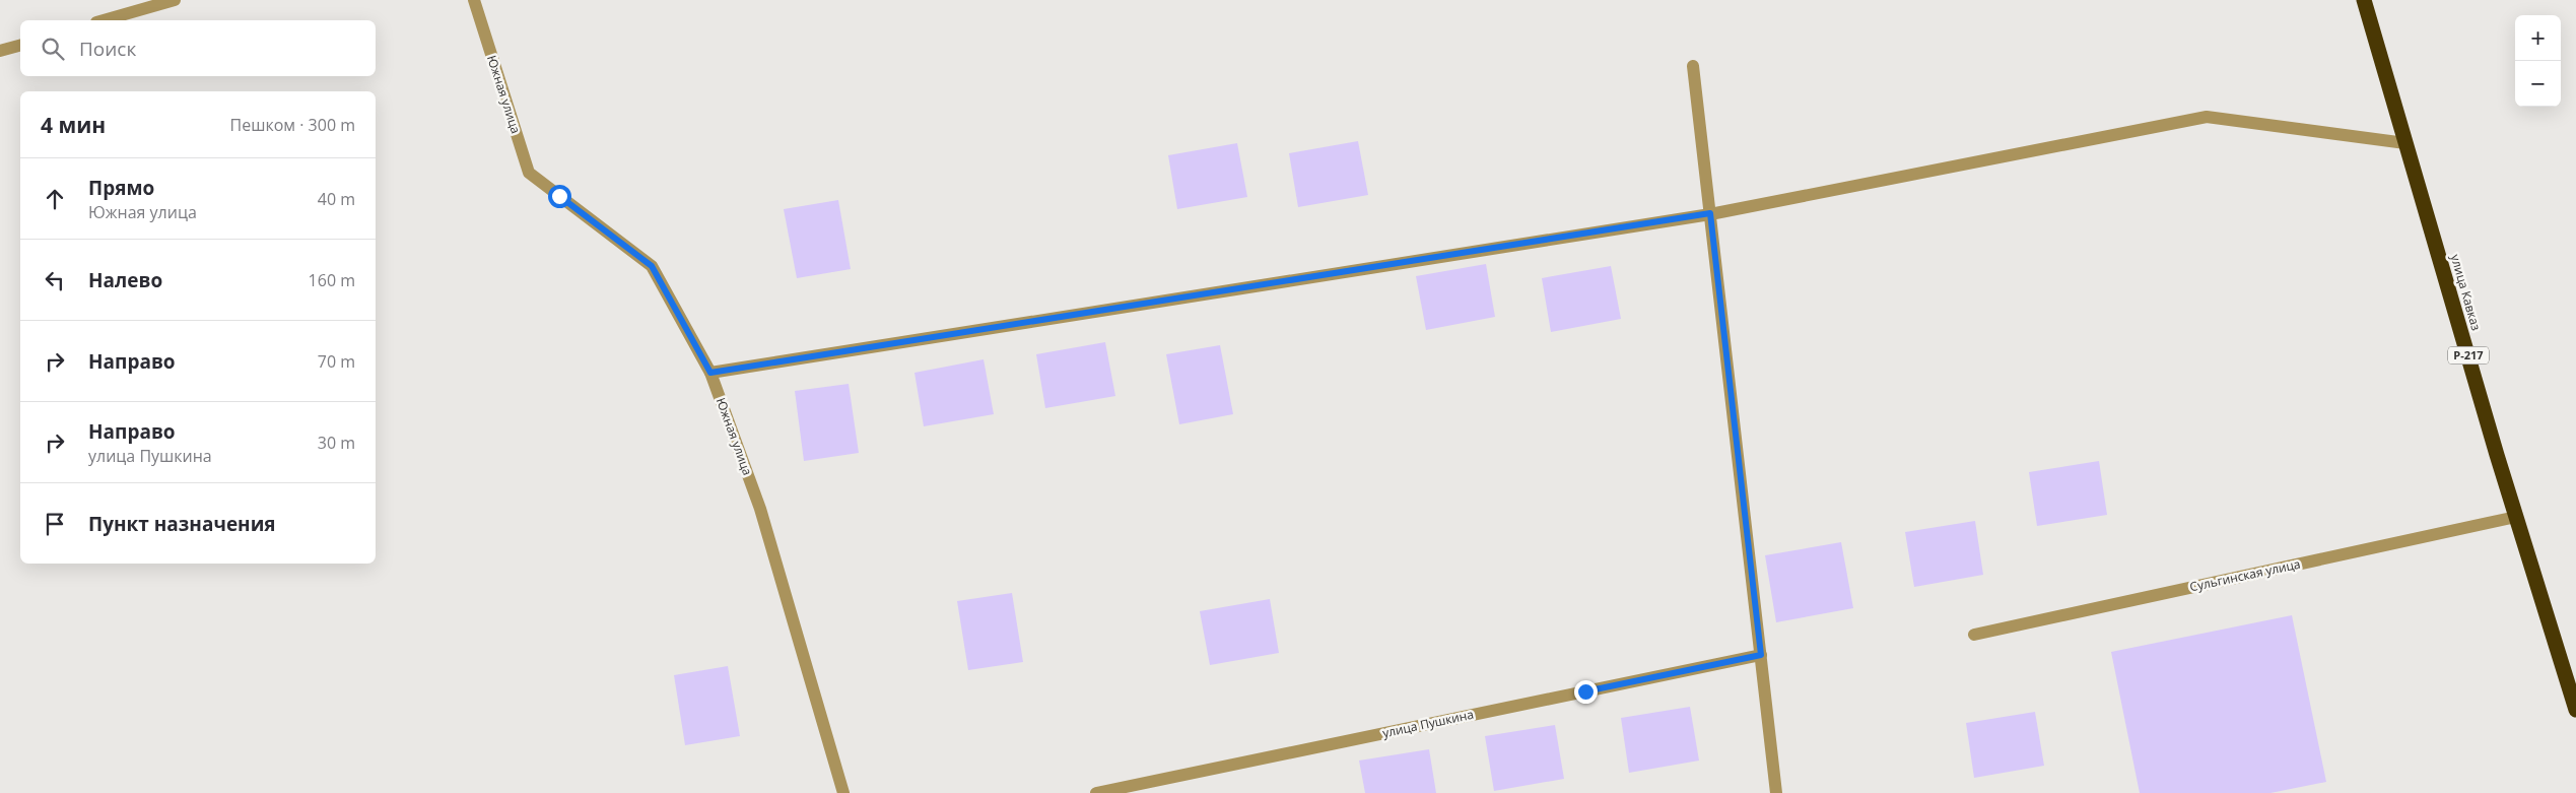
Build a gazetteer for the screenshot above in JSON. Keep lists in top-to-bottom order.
{
  "streets": {
    "highway": ["улица Кавказ", "Р-217"],
    "street": ["Южная улица", "Сульгинская улица", "улица Пушкина"]
  },
  "crossings": [
    ["улица Кавказ", "Сульгинская улица"]
  ],
  "page": {
    "map_buttons": ["+", "−"],
    "search": "Поиск",
    "heading": ["4 мин", "Пешком · 300 m"],
    "list": [
      ["Прямо", "Южная улица", "40 m"],
      ["Налево", "160 m"],
      ["Направо", "70 m"],
      ["Направо", "улица Пушкина", "30 m"],
      "Пункт назначения"
    ]
  }
}
